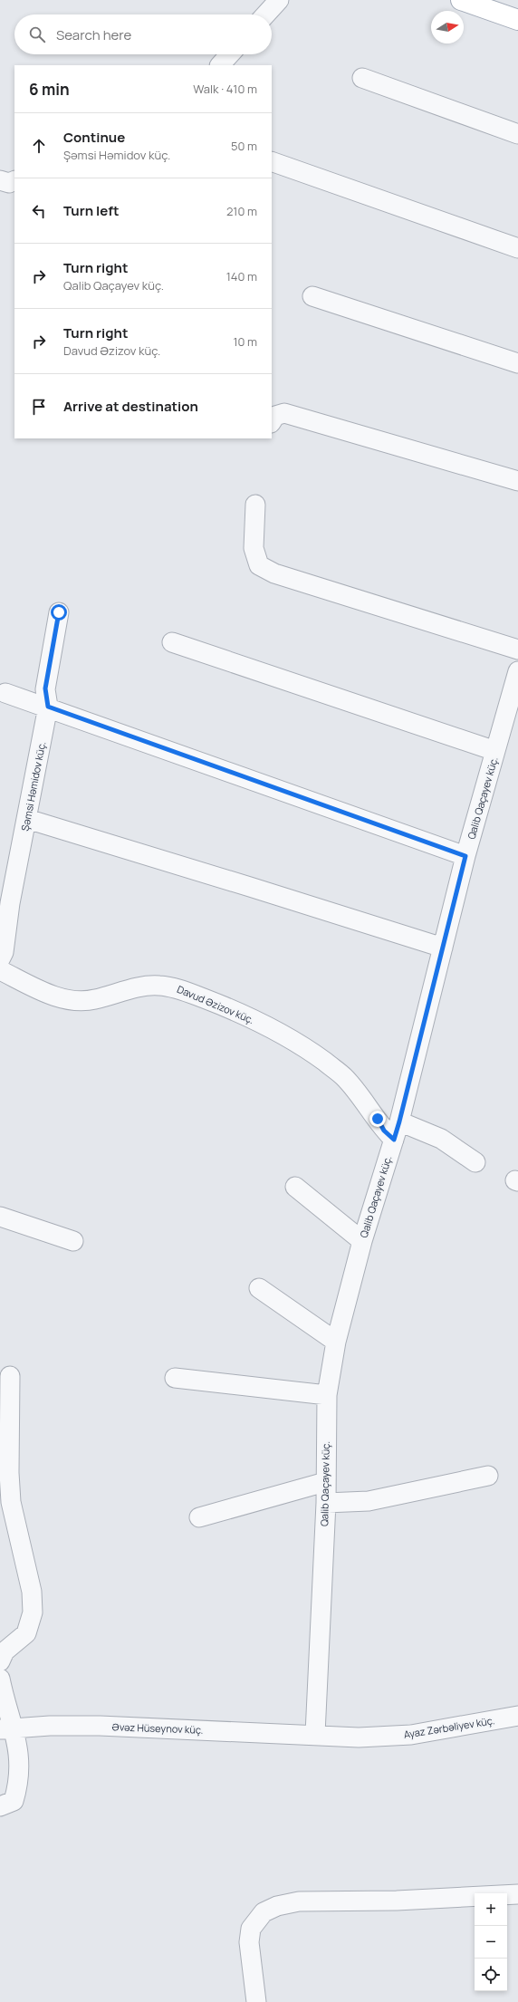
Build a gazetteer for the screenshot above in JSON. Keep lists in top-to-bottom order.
{
  "streets": {
    "street": [
      "Şəmsi Həmidov küç.",
      "Qalib Qaçayev küç.",
      "Davud Əzizov küç.",
      "Ayaz Zərbəliyev küç.",
      "Əvəz Hüseynov küç."
    ]
  },
  "crossings": [
    ["Qalib Qaçayev küç.", "Davud Əzizov küç."],
    ["Qalib Qaçayev küç.", "Ayaz Zərbəliyev küç."],
    ["Qalib Qaçayev küç.", "Əvəz Hüseynov küç."],
    ["Ayaz Zərbəliyev küç.", "Əvəz Hüseynov küç."]
  ],
  "north": "right",
  "page": {
    "search": "Search here",
    "heading": ["6 min", "Walk · 410 m"],
    "list": [
      ["Continue", "Şəmsi Həmidov küç.", "50 m"],
      ["Turn left", "210 m"],
      ["Turn right", "Qalib Qaçayev küç.", "140 m"],
      ["Turn right", "Davud Əzizov küç.", "10 m"],
      "Arrive at destination"
    ],
    "map_buttons": ["+", "−"]
  }
}
